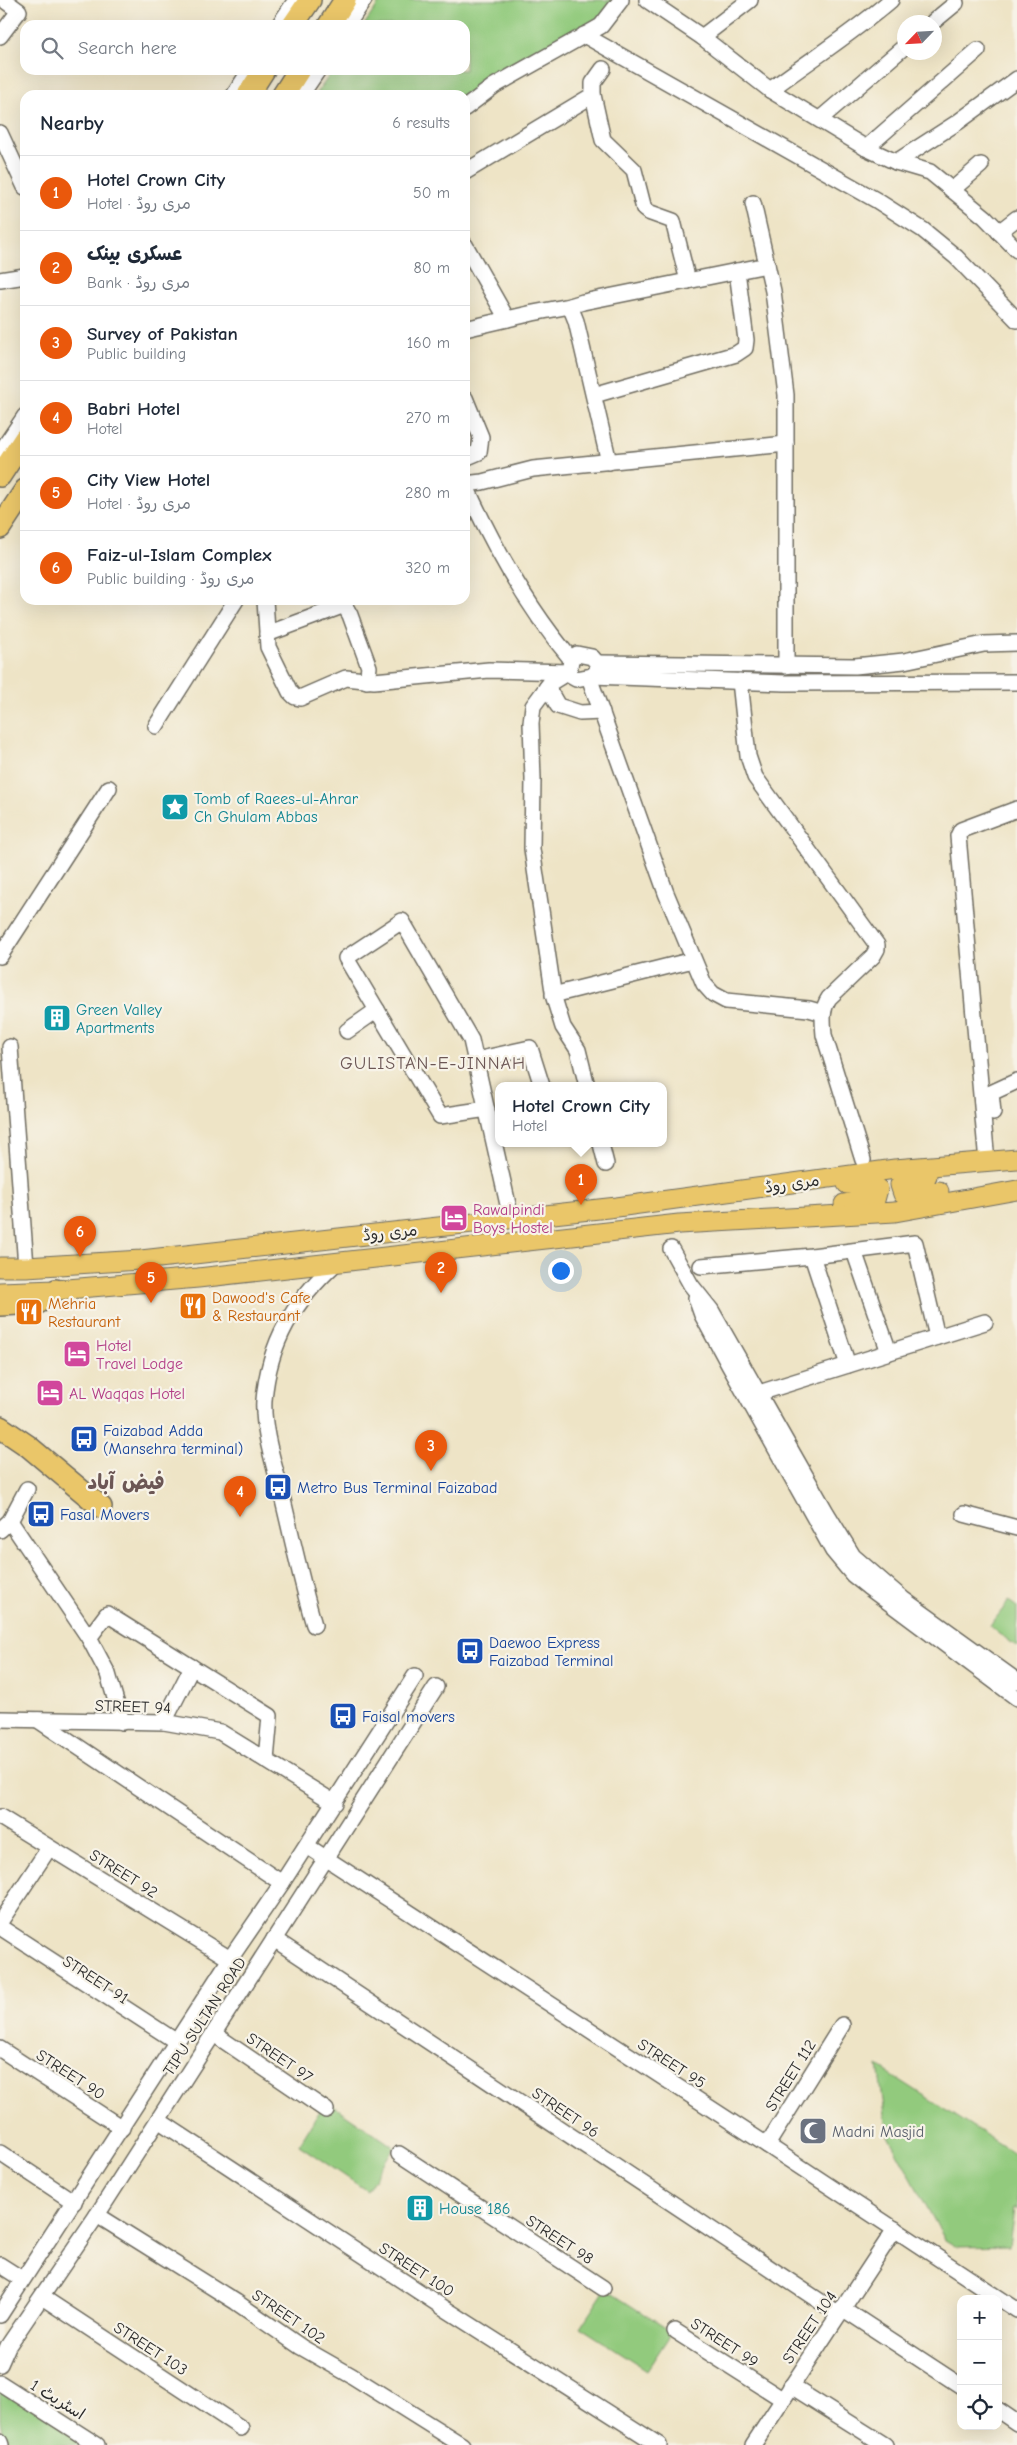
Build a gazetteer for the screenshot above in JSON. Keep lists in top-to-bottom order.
{
  "streets": {
    "main road": ["مری روڈ"],
    "street": [
      "STREET 94",
      "STREET 92",
      "STREET 91",
      "TIPU SULTAN ROAD",
      "STREET 97",
      "STREET 95",
      "STREET 90",
      "STREET 112",
      "STREET 96",
      "STREET 98",
      "STREET 100",
      "STREET 102",
      "STREET 104",
      "STREET 99",
      "STREET 103",
      "اسٹریٹ 1"
    ]
  },
  "crossings": [
    ["STREET 94", "TIPU SULTAN ROAD"],
    ["STREET 92", "TIPU SULTAN ROAD"],
    ["STREET 91", "TIPU SULTAN ROAD"],
    ["TIPU SULTAN ROAD", "STREET 97"],
    ["TIPU SULTAN ROAD", "STREET 95"],
    ["TIPU SULTAN ROAD", "STREET 90"],
    ["TIPU SULTAN ROAD", "STREET 96"],
    ["TIPU SULTAN ROAD", "STREET 100"],
    ["TIPU SULTAN ROAD", "STREET 102"],
    ["TIPU SULTAN ROAD", "STREET 103"],
    ["STREET 95", "STREET 112"],
    ["STREET 95", "STREET 104"],
    ["STREET 96", "STREET 104"],
    ["STREET 104", "STREET 99"]
  ],
  "districts": ["GULISTAN-E-JINNAH", "فیض آباد"],
  "places": {
    "place": ["Tomb of Raees-ul-Ahrar Ch Ghulam Abbas"],
    "building": ["Green Valley Apartments", "House 186"],
    "hotel": ["Rawalpindi Boys Hostel", "Hotel Travel Lodge", "AL Waqqas Hotel"],
    "restaurant": ["Dawood's Cafe & Restaurant", "Mehria Restaurant"],
    "bus stop": [
      "Faizabad Adda (Mansehra terminal)",
      "Metro Bus Terminal Faizabad",
      "Fasal Movers",
      "Daewoo Express Faizabad Terminal",
      "Faisal movers"
    ],
    "mosque": ["Madni Masjid"]
  },
  "north": "bottom left",
  "page": {
    "search": "Search here",
    "heading": ["Nearby", "6 results"],
    "list": [
      {
        "mark": "1",
        "name": "Hotel Crown City",
        "note": "Hotel · مری روڈ",
        "value": "50 m"
      },
      {
        "mark": "2",
        "name": "عسکری بینک",
        "note": "Bank · مری روڈ",
        "value": "80 m"
      },
      {
        "mark": "3",
        "name": "Survey of Pakistan",
        "note": "Public building",
        "value": "160 m"
      },
      {
        "mark": "4",
        "name": "Babri Hotel",
        "note": "Hotel",
        "value": "270 m"
      },
      {
        "mark": "5",
        "name": "City View Hotel",
        "note": "Hotel · مری روڈ",
        "value": "280 m"
      },
      {
        "mark": "6",
        "name": "Faiz-ul-Islam Complex",
        "note": "Public building · مری روڈ",
        "value": "320 m"
      }
    ],
    "popup": ["Hotel Crown City", "Hotel"],
    "pins": [
      "1",
      "6",
      "2",
      "5",
      "3",
      "4"
    ],
    "map_buttons": ["+", "−"]
  }
}
